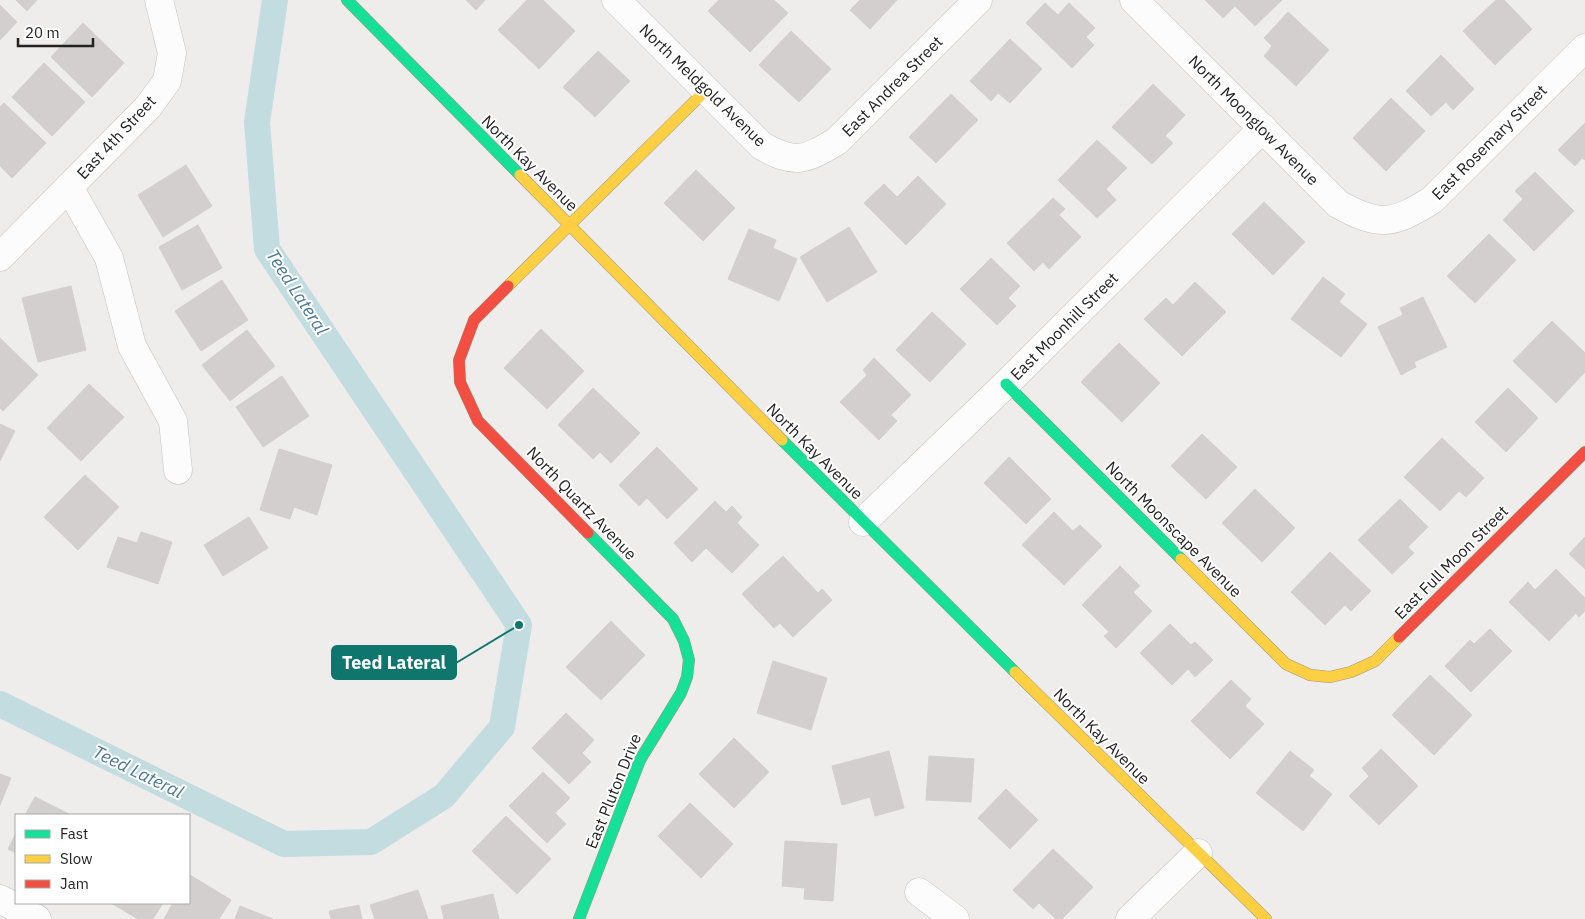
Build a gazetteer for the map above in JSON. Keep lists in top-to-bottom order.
{
  "streets": {
    "street": [
      "North Meldgold Avenue",
      "East Andrea Street",
      "North Moonglow Avenue",
      "East 4th Street",
      "East Rosemary Street",
      "North Kay Avenue",
      "East Moonhill Street",
      "North Quartz Avenue",
      "North Moonscape Avenue",
      "East Full Moon Street",
      "East Pluton Drive"
    ]
  },
  "crossings": [
    ["North Meldgold Avenue", "East Andrea Street"],
    ["North Moonglow Avenue", "East Rosemary Street"],
    ["North Moonglow Avenue", "East Moonhill Street"],
    ["North Kay Avenue", "East Moonhill Street"],
    ["North Kay Avenue", "North Quartz Avenue"],
    ["East Moonhill Street", "North Moonscape Avenue"],
    ["North Quartz Avenue", "East Pluton Drive"],
    ["North Moonscape Avenue", "East Full Moon Street"]
  ],
  "water": ["Teed Lateral"],
  "places": ["Teed Lateral"],
  "legend": ["Fast", "Slow", "Jam"],
  "scale_bar": "20 m"
}
